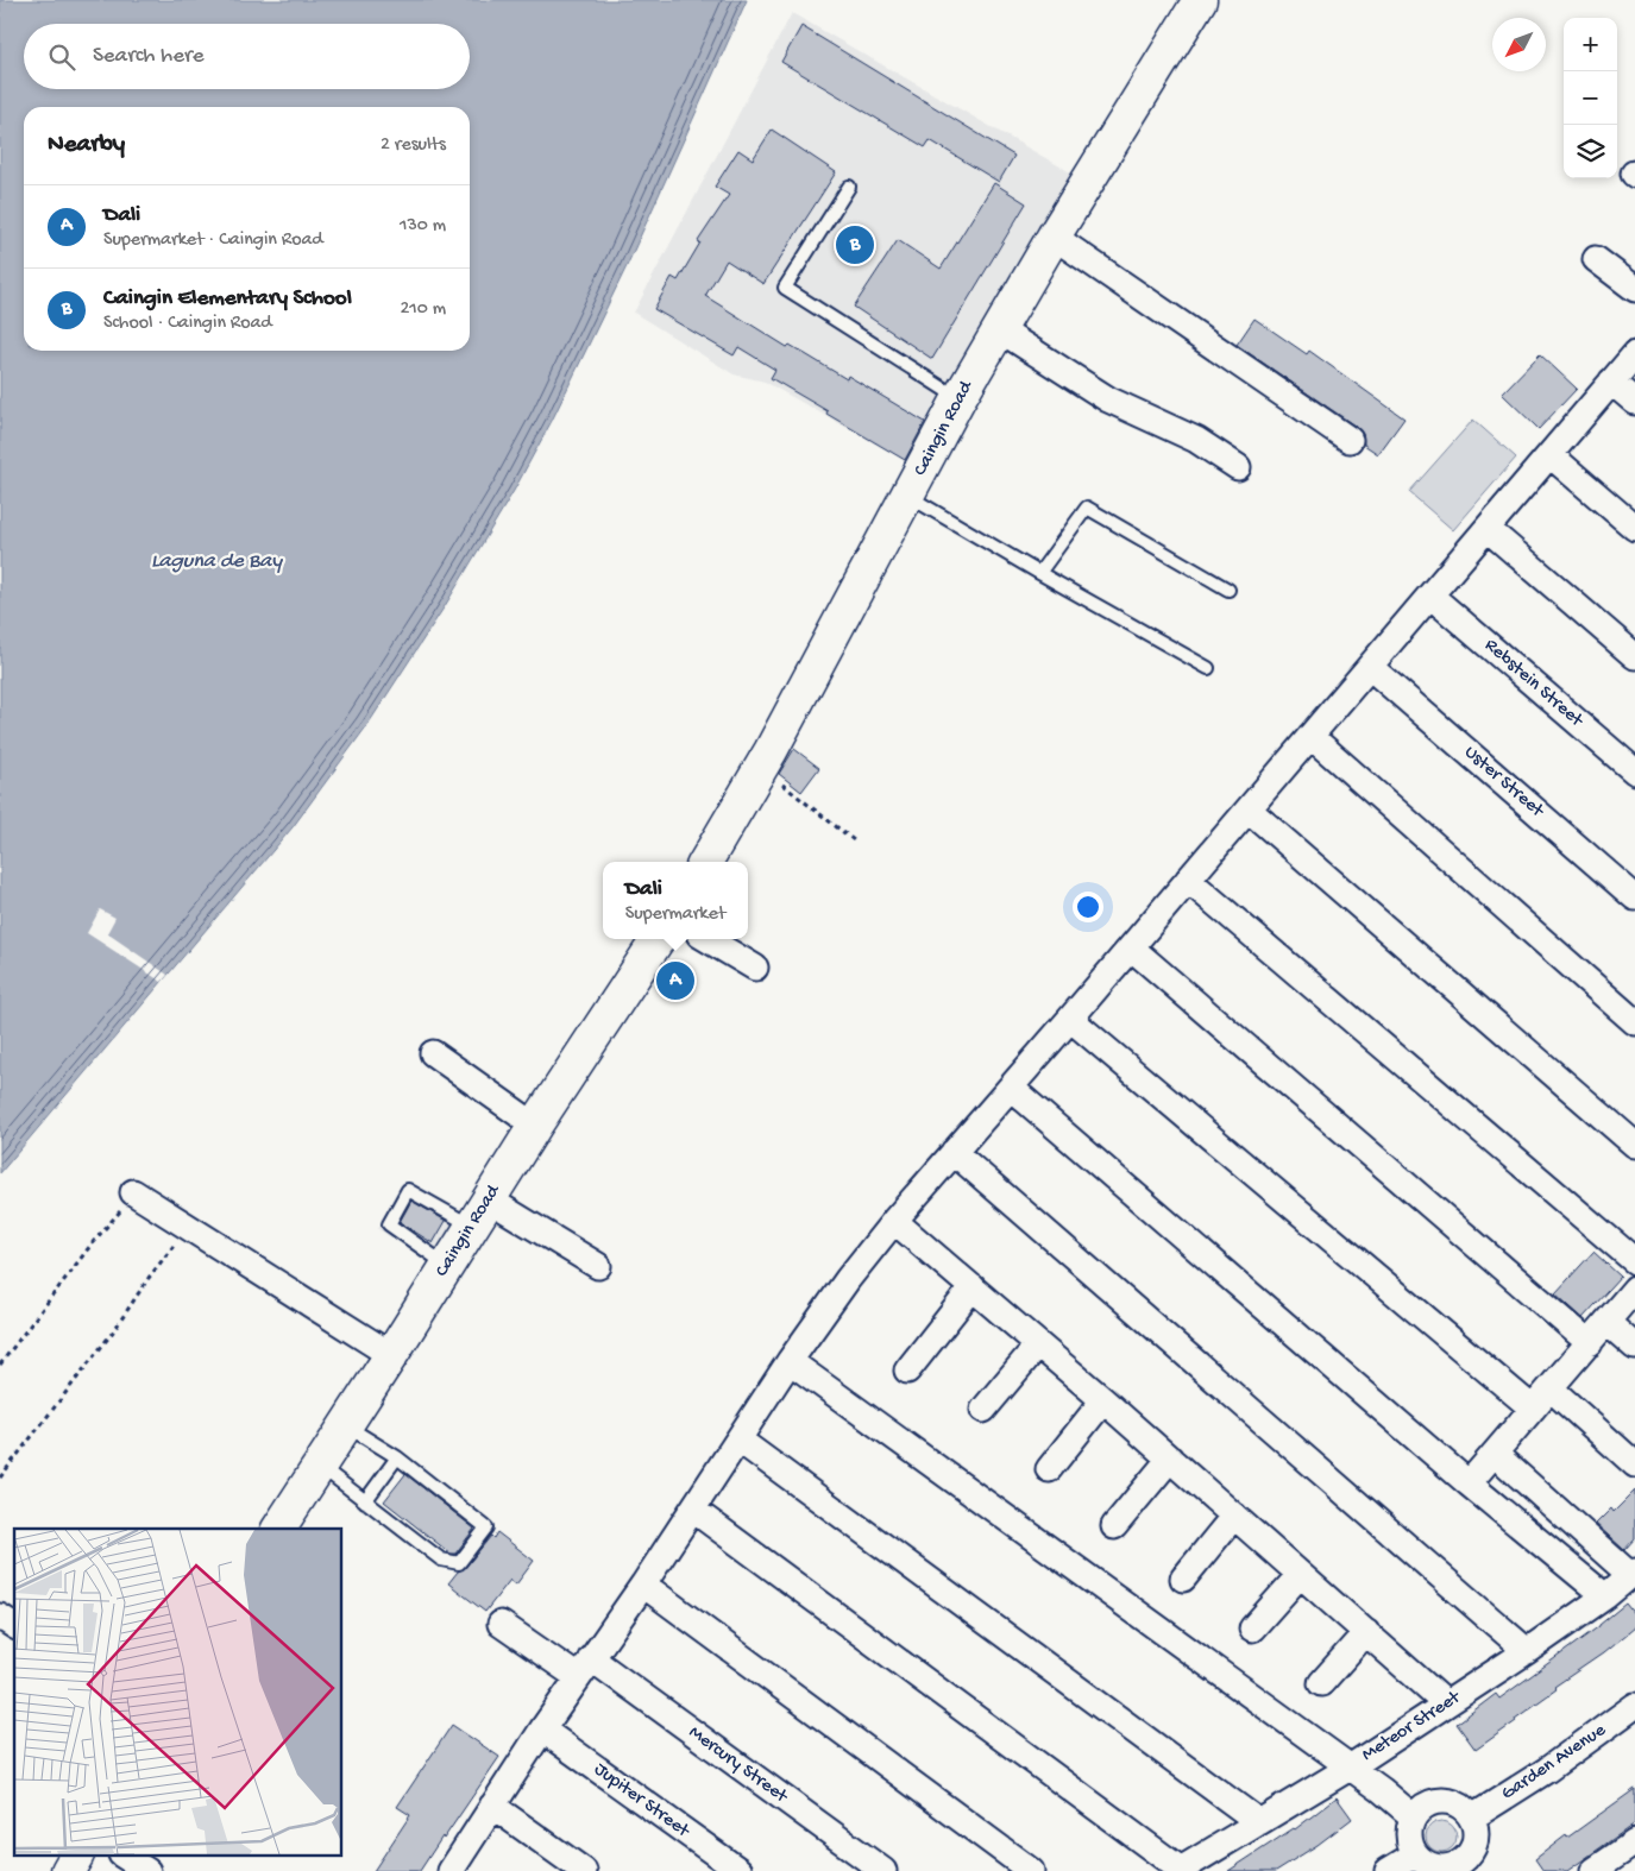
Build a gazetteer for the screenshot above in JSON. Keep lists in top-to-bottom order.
{
  "streets": {
    "street": [
      "Caingin Road",
      "Rebstein Street",
      "Uster Street",
      "Meteor Street",
      "Garden Avenue",
      "Mercury Street",
      "Jupiter Street"
    ]
  },
  "water": ["Laguna de Bay"],
  "north": "bottom left",
  "page": {
    "map_buttons": ["+", "−"],
    "search": "Search here",
    "heading": ["Nearby", "2 results"],
    "list": [
      {
        "mark": "A",
        "name": "Dali",
        "note": "Supermarket · Caingin Road",
        "value": "130 m"
      },
      {
        "mark": "B",
        "name": "Caingin Elementary School",
        "note": "School · Caingin Road",
        "value": "210 m"
      }
    ],
    "pins": ["B", "A"],
    "popup": ["Dali", "Supermarket"]
  }
}
